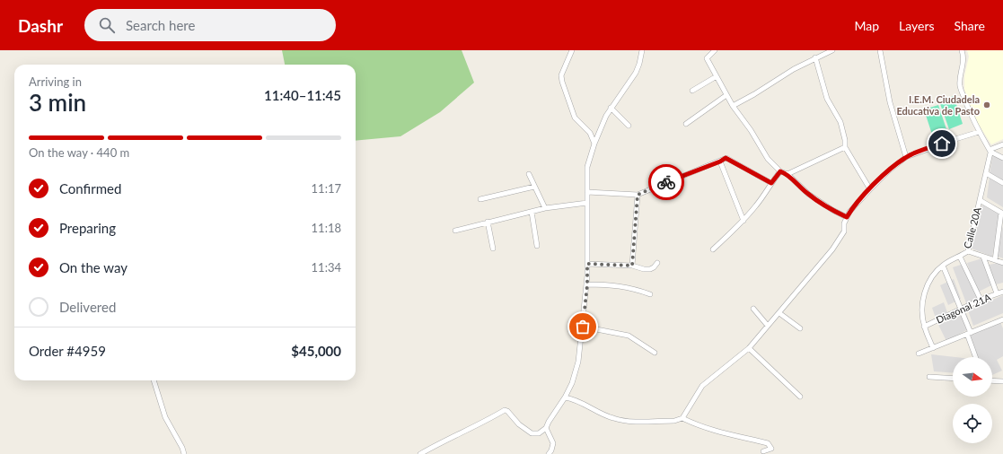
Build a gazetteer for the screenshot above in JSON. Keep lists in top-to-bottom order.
{
  "streets": {
    "street": ["Calle 20A", "Diagonal 21A"]
  },
  "crossings": [
    ["Calle 20A", "Diagonal 21A"]
  ],
  "places": ["I.E.M. Ciudadela Educativa de Pasto"],
  "north": "right",
  "page": {
    "header": "Dashr",
    "search": "Search here",
    "nav": ["Map", "Layers", "Share"],
    "heading": ["3 min", "Arriving in", "11:40–11:45"],
    "panel": ["Order #4959", "$45,000"],
    "bar": "On the way · 440 m",
    "list": [
      ["Confirmed", "11:17"],
      ["Preparing", "11:18"],
      ["On the way", "11:34"],
      "Delivered"
    ]
  }
}
